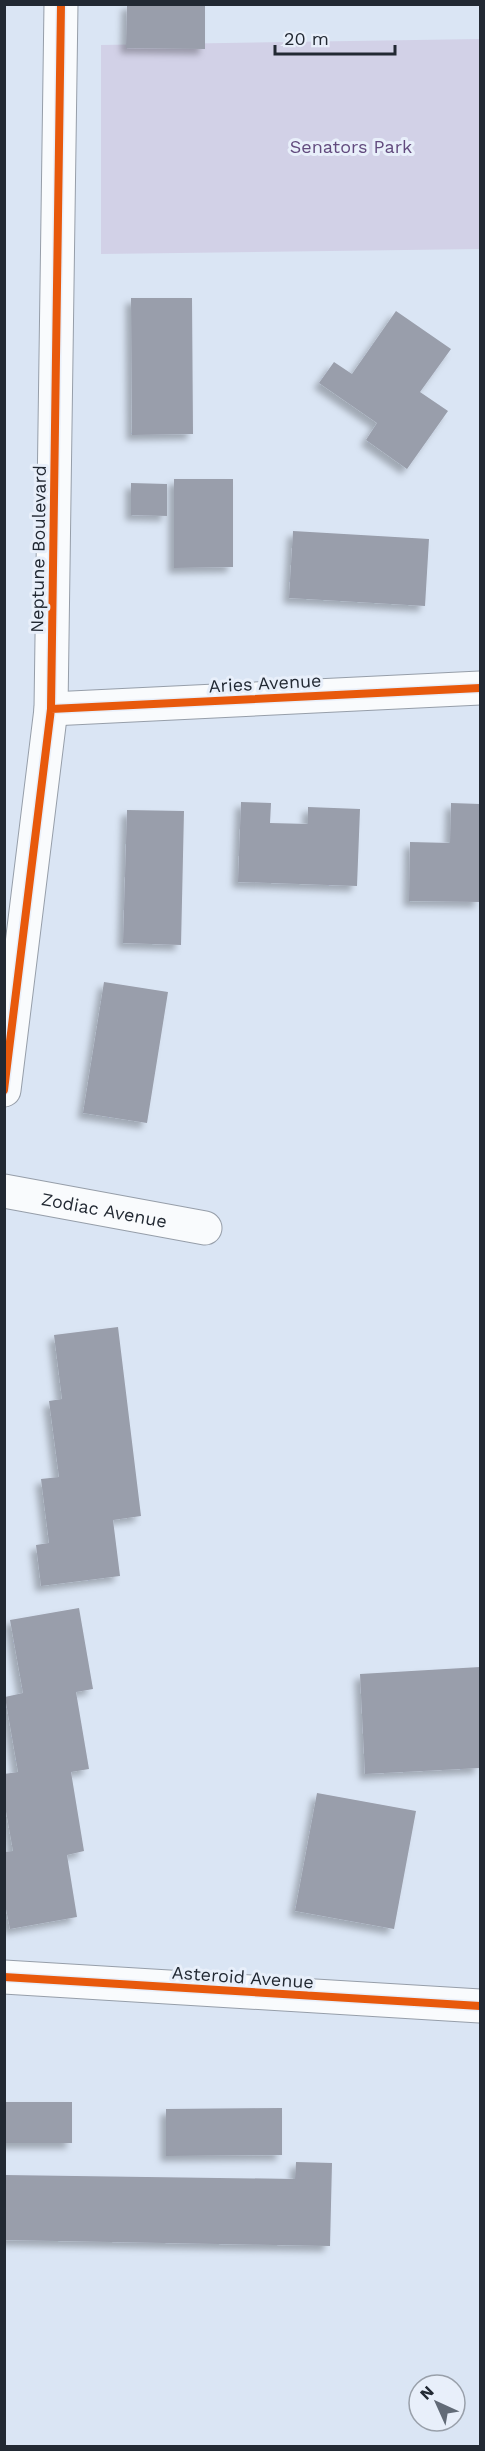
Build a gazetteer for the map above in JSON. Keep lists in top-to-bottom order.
{
  "streets": {
    "street": [
      "Neptune Boulevard",
      "Aries Avenue",
      "Zodiac Avenue",
      "Asteroid Avenue"
    ]
  },
  "crossings": [
    ["Neptune Boulevard", "Aries Avenue"]
  ],
  "parks": ["Senators Park"],
  "scale_bar": "20 m",
  "north": "top left"
}
